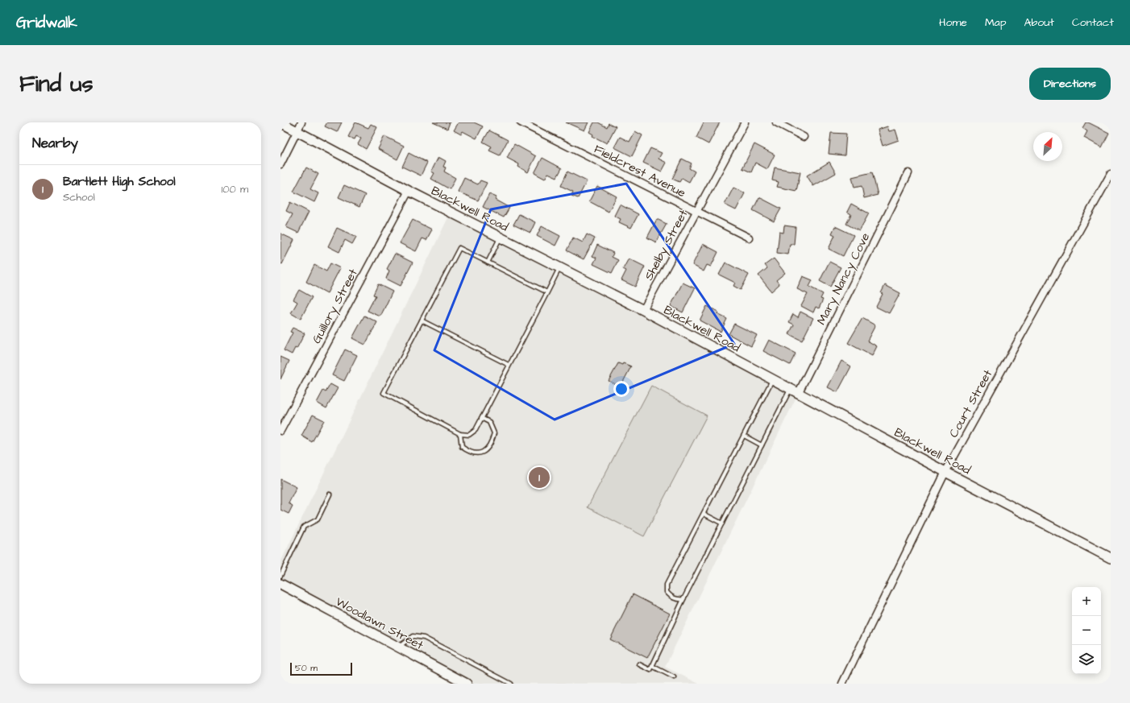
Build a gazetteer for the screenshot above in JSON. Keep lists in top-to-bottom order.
{
  "streets": {
    "street": [
      "Fieldcrest Avenue",
      "Blackwell Road",
      "Shelby Street",
      "Mary Nancy Cove",
      "Guillory Street",
      "Court Street",
      "Woodlawn Street"
    ]
  },
  "crossings": [
    ["Fieldcrest Avenue", "Shelby Street"],
    ["Blackwell Road", "Shelby Street"],
    ["Blackwell Road", "Mary Nancy Cove"],
    ["Blackwell Road", "Guillory Street"],
    ["Blackwell Road", "Court Street"]
  ],
  "scale_bar": "50 m",
  "north": "top right",
  "page": {
    "header": "Gridwalk",
    "nav": [
      "Home",
      "Map",
      "About",
      "Contact"
    ],
    "buttons": "Directions",
    "title": "Find us",
    "heading": "Nearby",
    "list": [
      {
        "mark": "1",
        "name": "Bartlett High School",
        "note": "School",
        "value": "100 m"
      }
    ],
    "pins": "1",
    "map_buttons": ["+", "−"],
    "scale": "50 m"
  }
}
